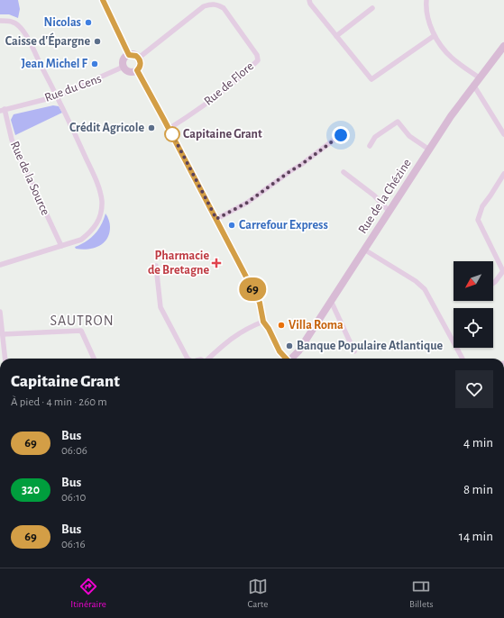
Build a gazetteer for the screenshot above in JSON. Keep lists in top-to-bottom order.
{
  "streets": {
    "main road": ["Rue de la Chézine"],
    "street": ["Rue de Flore", "Rue du Cens", "Rue de la Source"]
  },
  "crossings": [
    ["Rue de Flore", "Rue du Cens"],
    ["Rue du Cens", "Rue de la Source"]
  ],
  "districts": ["SAUTRON"],
  "places": {
    "other": [
      "Nicolas",
      "Caisse d'Épargne",
      "Jean Michel F",
      "Crédit Agricole",
      "Capitaine Grant",
      "Carrefour Express",
      "Villa Roma",
      "Banque Populaire Atlantique"
    ],
    "health": ["Pharmacie de Bretagne"]
  },
  "lines": ["bus line 69"],
  "north": "bottom left",
  "page": {
    "on_map": "69",
    "heading": ["Capitaine Grant", "À pied · 4 min · 260 m"],
    "list": [
      {
        "mark": "69",
        "name": "Bus",
        "note": "06:06",
        "value": "4 min"
      },
      {
        "mark": "320",
        "name": "Bus",
        "note": "06:10",
        "value": "8 min"
      },
      {
        "mark": "69",
        "name": "Bus",
        "note": "06:16",
        "value": "14 min"
      }
    ],
    "tabs": ["Itinéraire", "Carte", "Billets"]
  }
}
